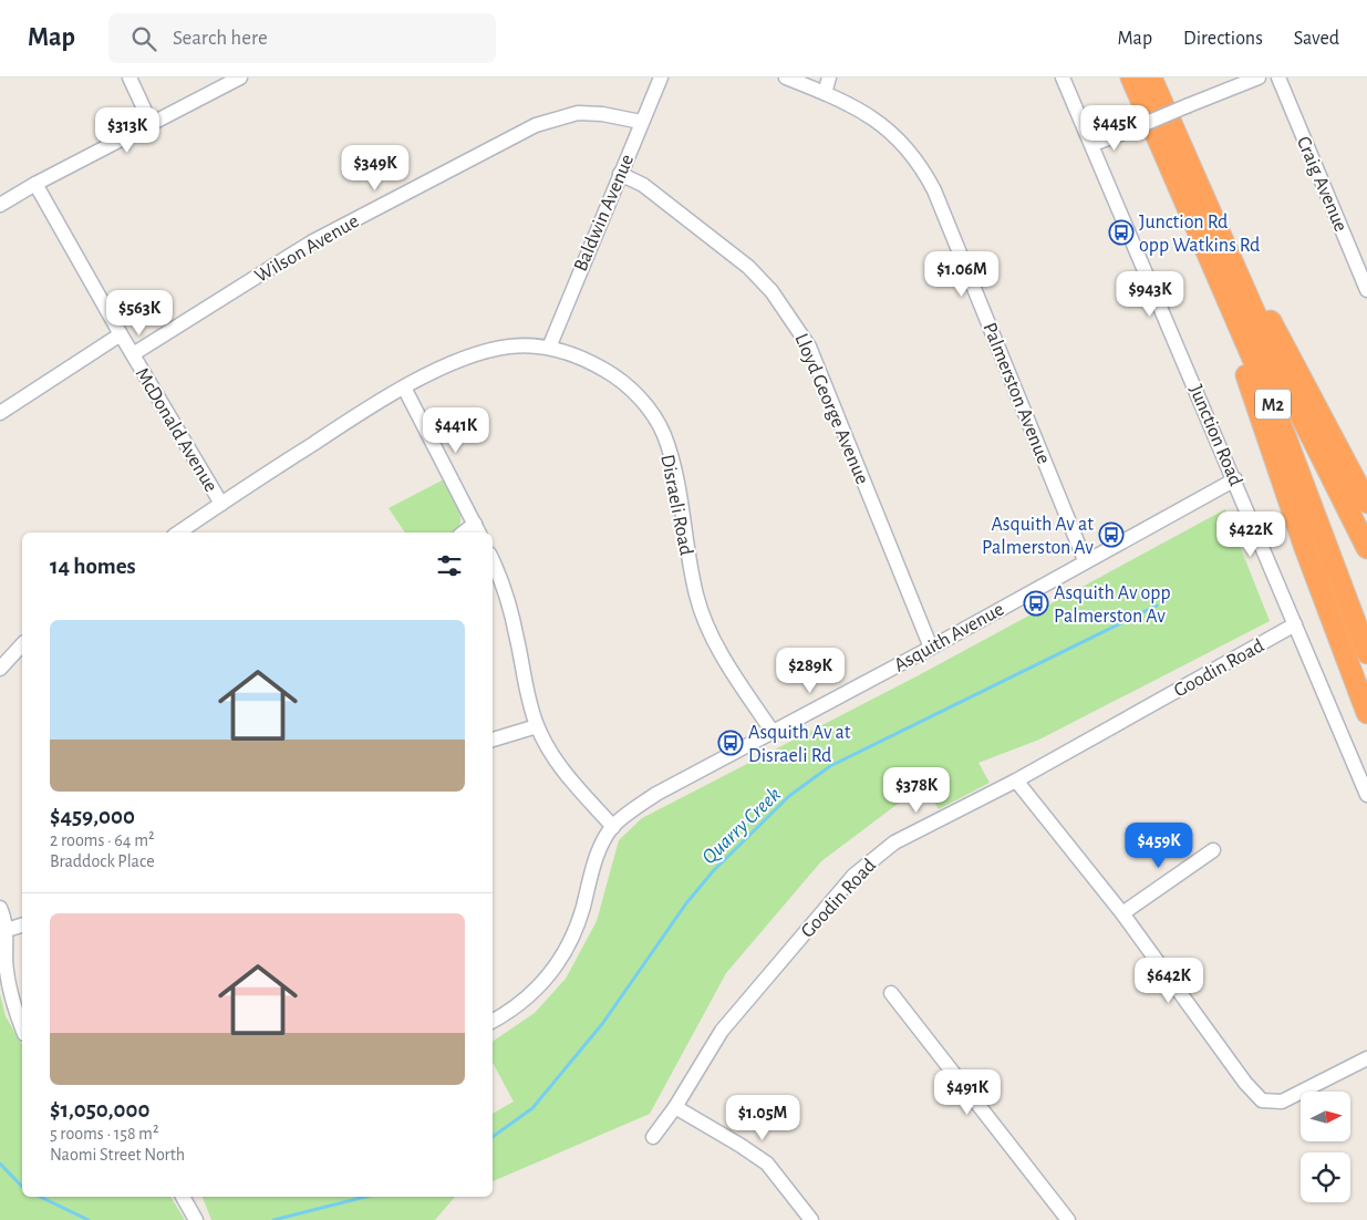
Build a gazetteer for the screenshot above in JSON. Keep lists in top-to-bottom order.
{
  "streets": {
    "highway": ["M2"],
    "street": [
      "Craig Avenue",
      "Baldwin Avenue",
      "Wilson Avenue",
      "Palmerston Avenue",
      "Lloyd George Avenue",
      "McDonald Avenue",
      "Junction Road",
      "Disraeli Road",
      "Asquith Avenue",
      "Goodin Road"
    ]
  },
  "crossings": [
    ["Baldwin Avenue", "Wilson Avenue"],
    ["Baldwin Avenue", "Lloyd George Avenue"],
    ["Baldwin Avenue", "Disraeli Road"],
    ["Wilson Avenue", "McDonald Avenue"],
    ["Palmerston Avenue", "Asquith Avenue"],
    ["Lloyd George Avenue", "Asquith Avenue"],
    ["McDonald Avenue", "Disraeli Road"],
    ["Junction Road", "Asquith Avenue"],
    ["Junction Road", "Goodin Road"],
    ["Disraeli Road", "Asquith Avenue"]
  ],
  "water": ["Quarry Creek"],
  "places": {
    "bus stop": [
      "Junction Rd opp Watkins Rd",
      "Asquith Av at Palmerston Av",
      "Asquith Av opp Palmerston Av",
      "Asquith Av at Disraeli Rd"
    ]
  },
  "north": "right",
  "page": {
    "header": "Map",
    "search": "Search here",
    "nav": ["Map", "Directions", "Saved"],
    "price": [
      "$445K",
      "$313K",
      "$349K",
      "$1.06M",
      "$943K",
      "$563K",
      "$441K",
      "$422K",
      "$289K",
      "$378K",
      "$459K",
      "$642K",
      "$491K",
      "$1.05M"
    ],
    "heading": "14 homes",
    "list": [
      {
        "name": "$459,000",
        "note": "2 rooms · 64 m² · Braddock Place"
      },
      {
        "name": "$1,050,000",
        "note": "5 rooms · 158 m² · Naomi Street North"
      }
    ]
  }
}
